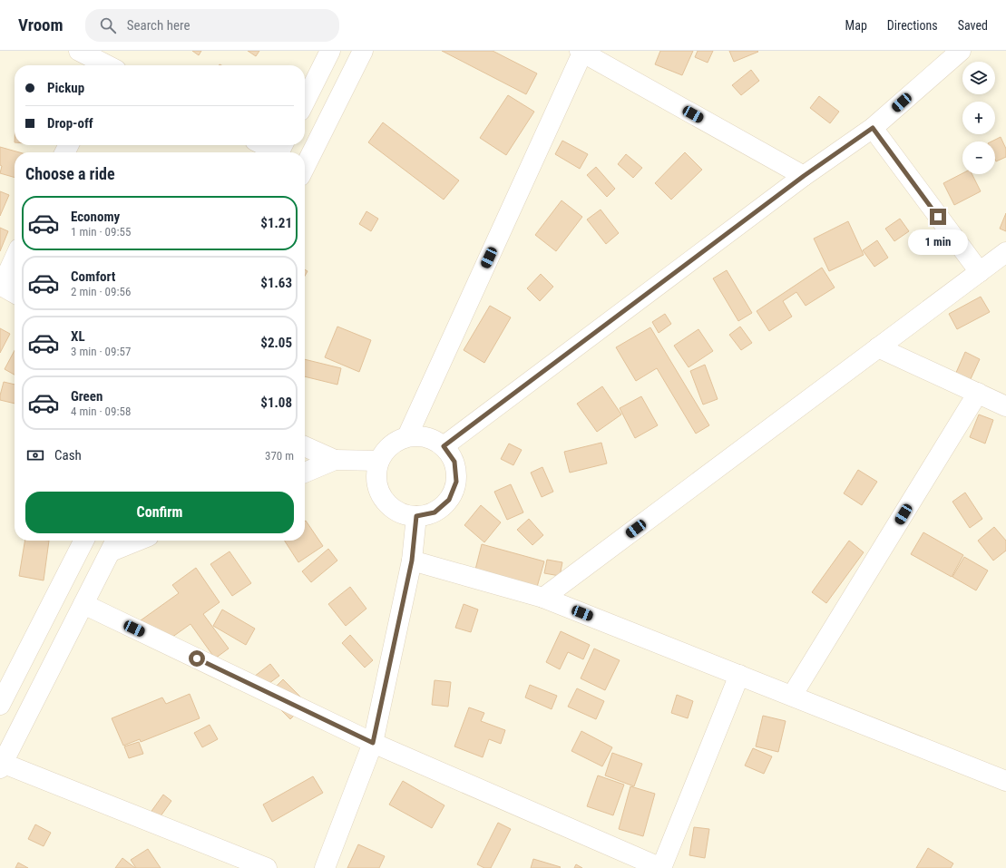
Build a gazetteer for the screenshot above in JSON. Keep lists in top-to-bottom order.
{
  "page": {
    "header": "Vroom",
    "search": "Search here",
    "nav": ["Map", "Directions", "Saved"],
    "map_buttons": ["+", "−"],
    "banner": ["Pickup", "Drop-off"],
    "heading": "Choose a ride",
    "list": [
      {
        "name": "Economy",
        "note": "1 min · 09:55",
        "value": "$1.21"
      },
      {
        "name": "Comfort",
        "note": "2 min · 09:56",
        "value": "$1.63"
      },
      {
        "name": "XL",
        "note": "3 min · 09:57",
        "value": "$2.05"
      },
      {
        "name": "Green",
        "note": "4 min · 09:58",
        "value": "$1.08"
      }
    ],
    "bubble": "1 min",
    "pay": ["Cash", "370 m"],
    "buttons": "Confirm"
  }
}
